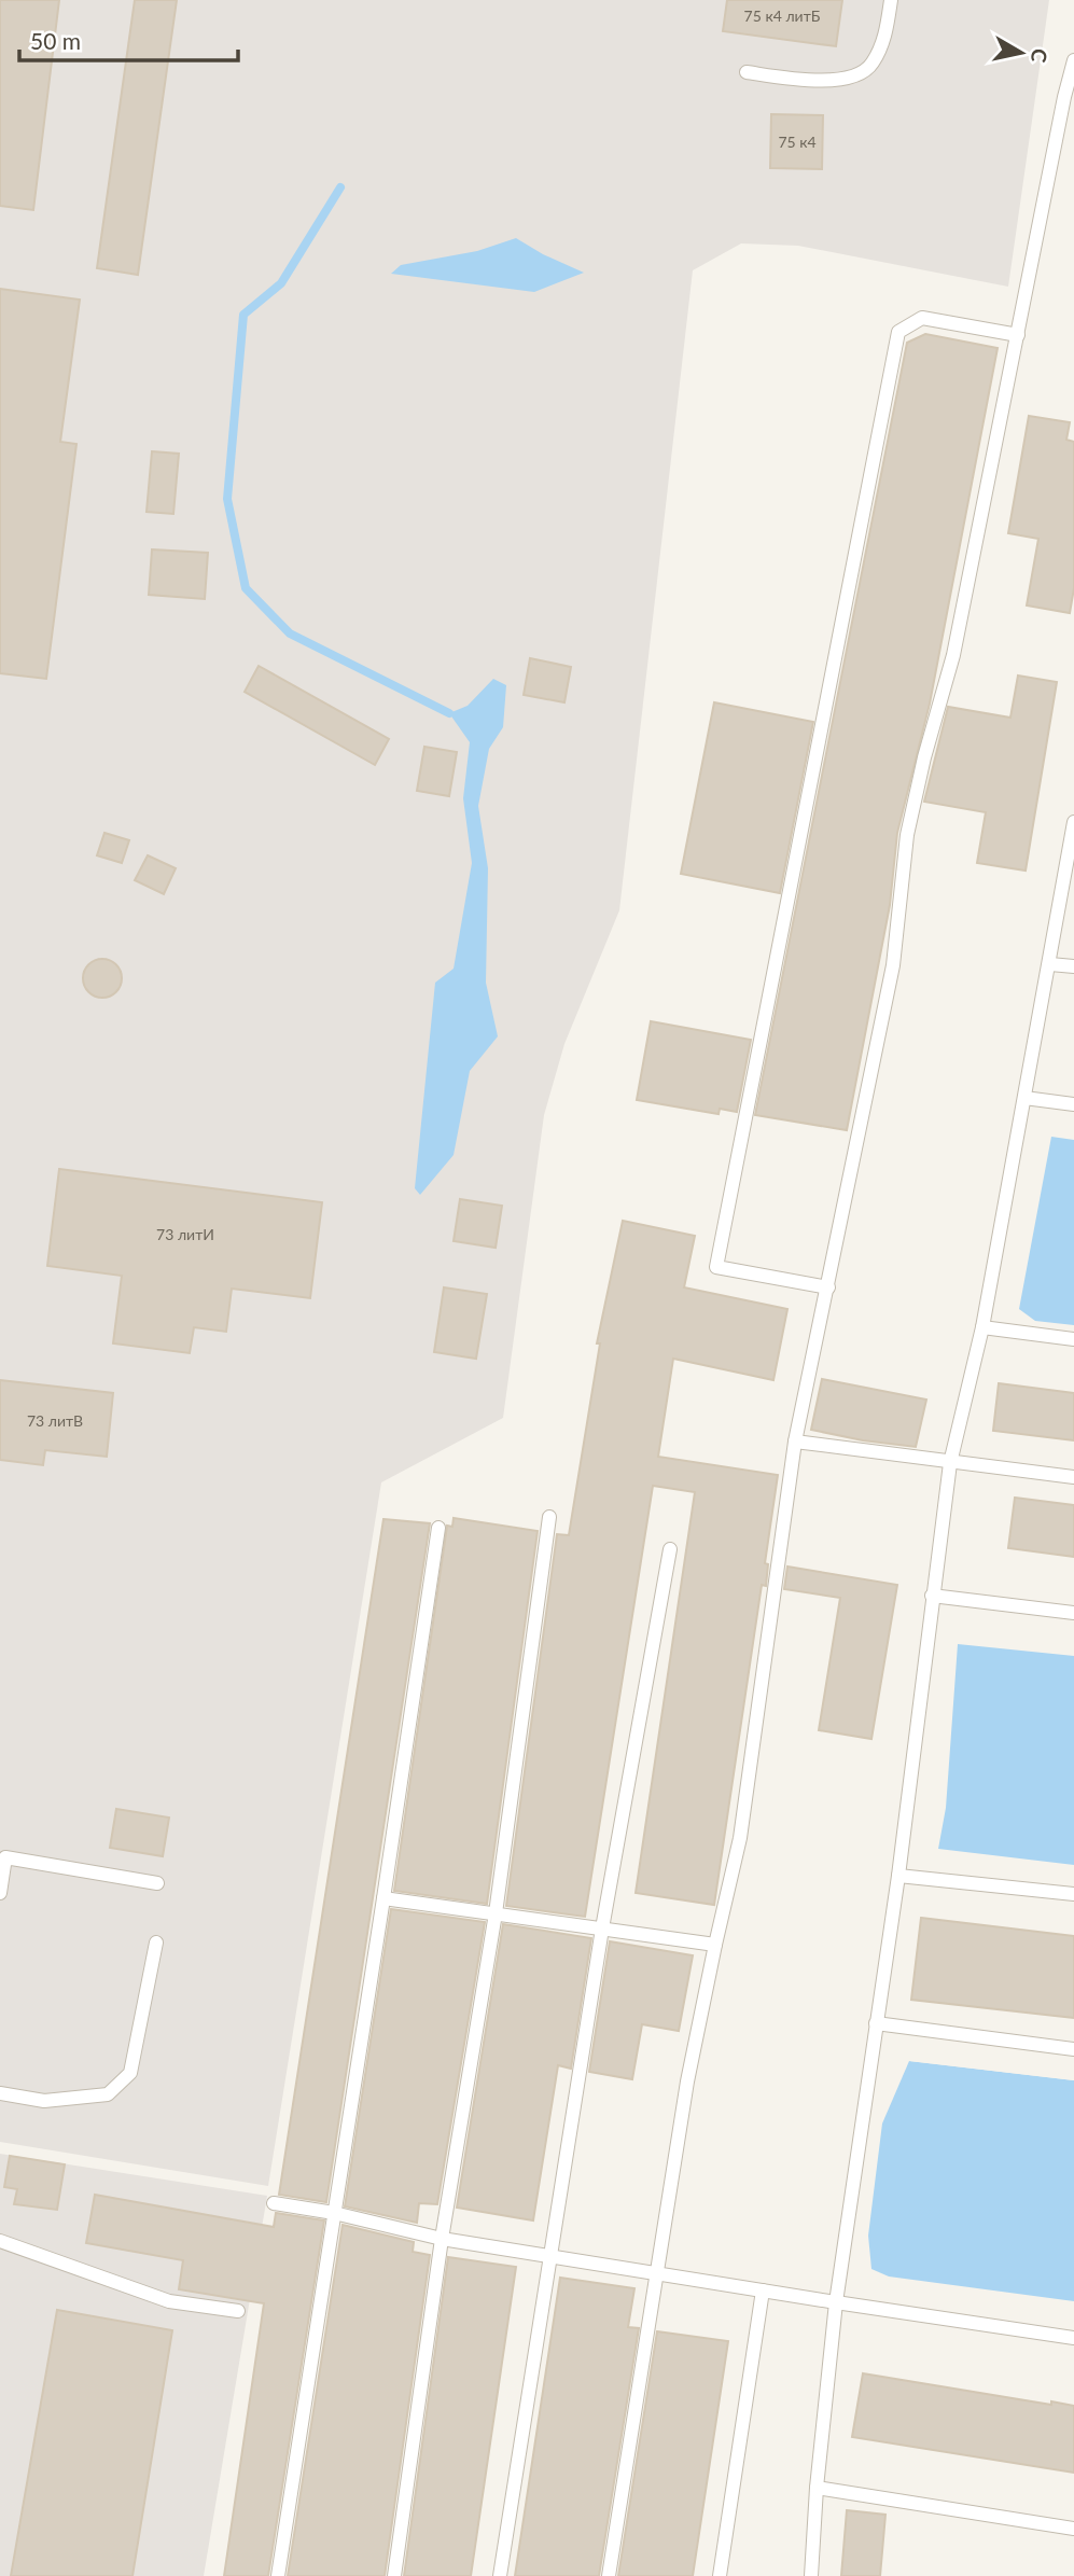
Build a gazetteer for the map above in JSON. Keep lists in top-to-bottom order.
{
  "house_numbers": [
    "75 к4 литБ",
    "75 к4",
    "73 литИ",
    "73 литВ"
  ],
  "scale_bar": "50 m",
  "north": "right"
}
